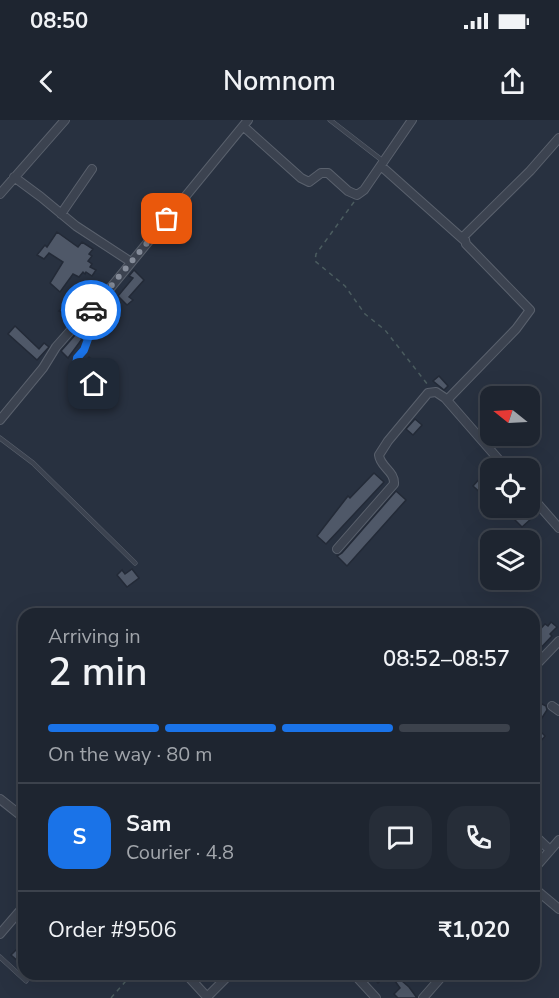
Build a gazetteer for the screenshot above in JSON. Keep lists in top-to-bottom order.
{
  "north": "left",
  "page": {
    "status": "08:50",
    "header": "Nomnom",
    "heading": ["2 min", "Arriving in", "08:52–08:57"],
    "panel": [
      "Sam",
      "Courier · 4.8",
      "Order #9506",
      "₹1,020"
    ],
    "bar": "On the way · 80 m",
    "round": "S"
  }
}
